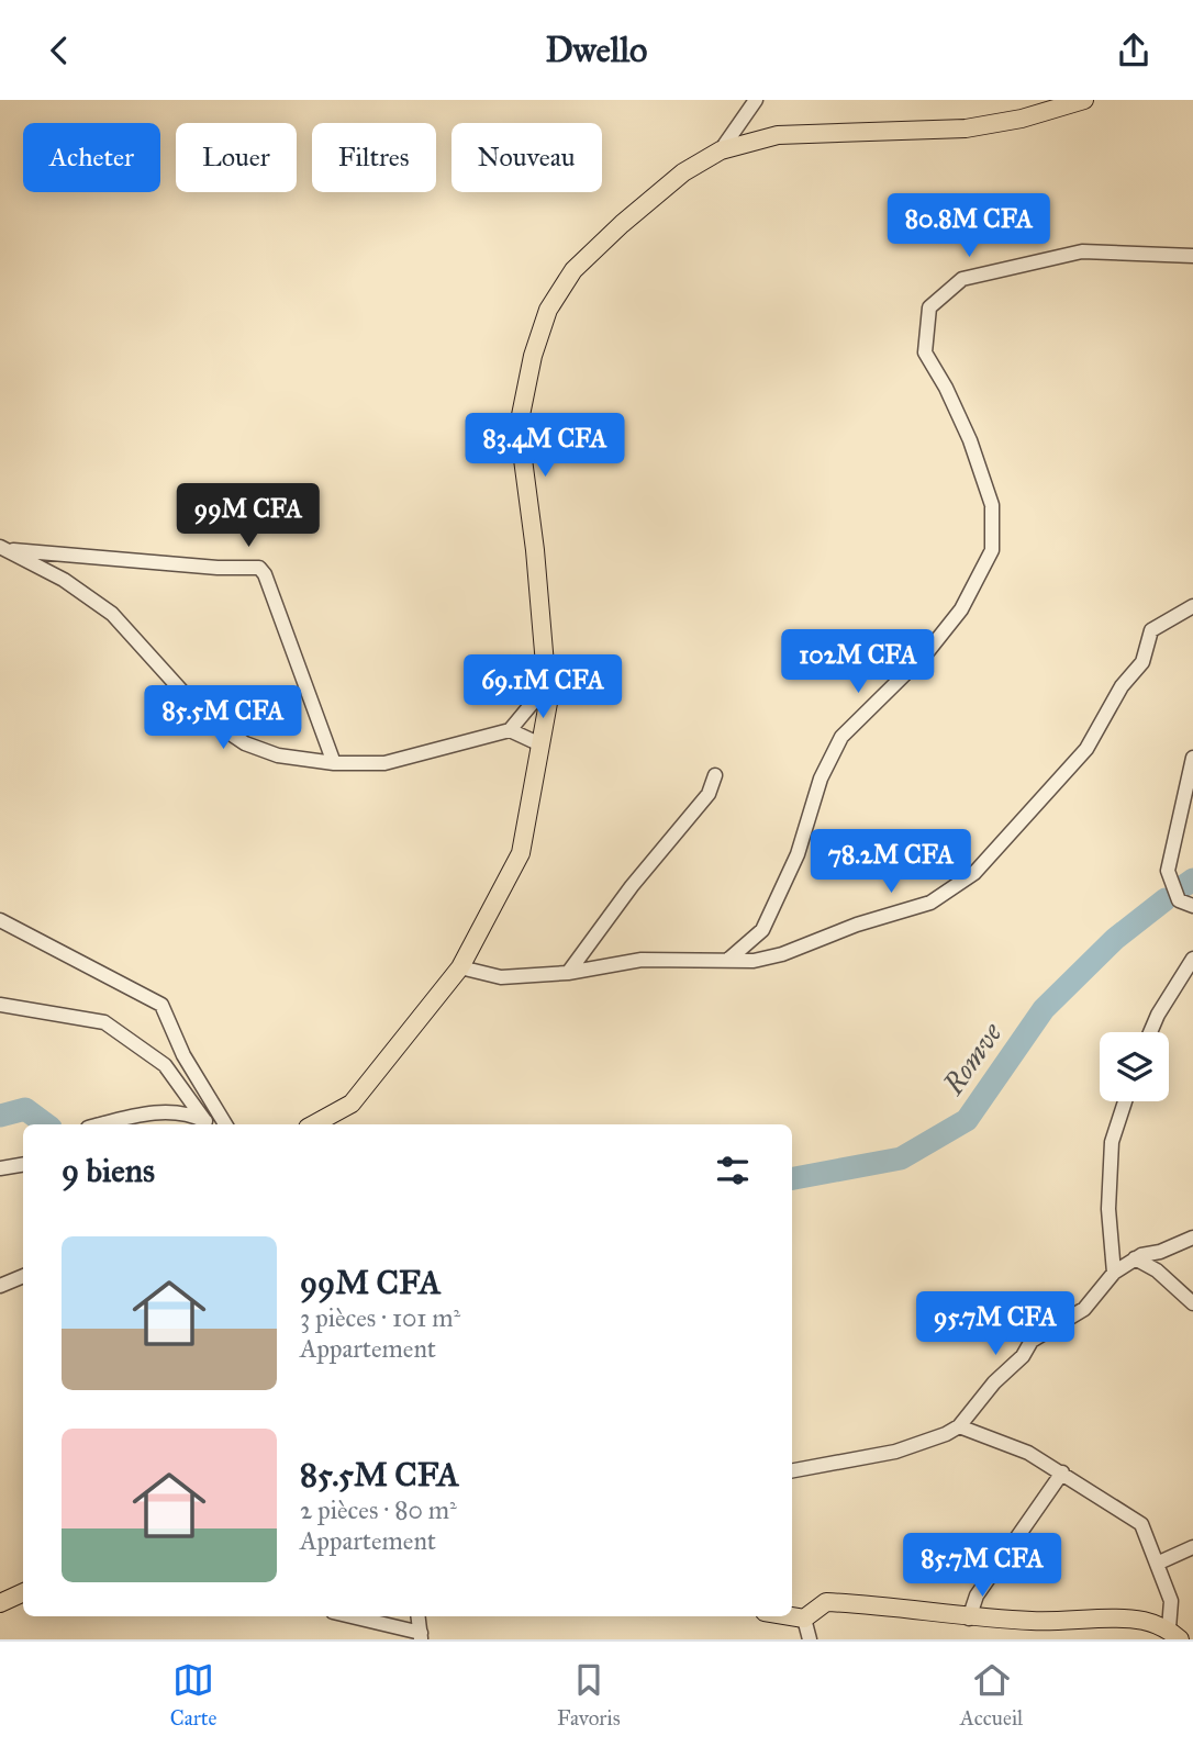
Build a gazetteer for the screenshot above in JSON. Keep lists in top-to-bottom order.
{
  "water": ["Romve"],
  "page": {
    "header": "Dwello",
    "chip": [
      "Acheter",
      "Louer",
      "Filtres",
      "Nouveau"
    ],
    "price": [
      "80.8M CFA",
      "83.4M CFA",
      "99M CFA",
      "102M CFA",
      "69.1M CFA",
      "85.5M CFA",
      "78.2M CFA",
      "95.7M CFA",
      "85.7M CFA"
    ],
    "heading": "9 biens",
    "list": [
      {
        "name": "99M CFA",
        "note": "3 pièces · 101 m² · Appartement"
      },
      {
        "name": "85.5M CFA",
        "note": "2 pièces · 80 m² · Appartement"
      }
    ],
    "tabs": ["Carte", "Favoris", "Accueil"]
  }
}
